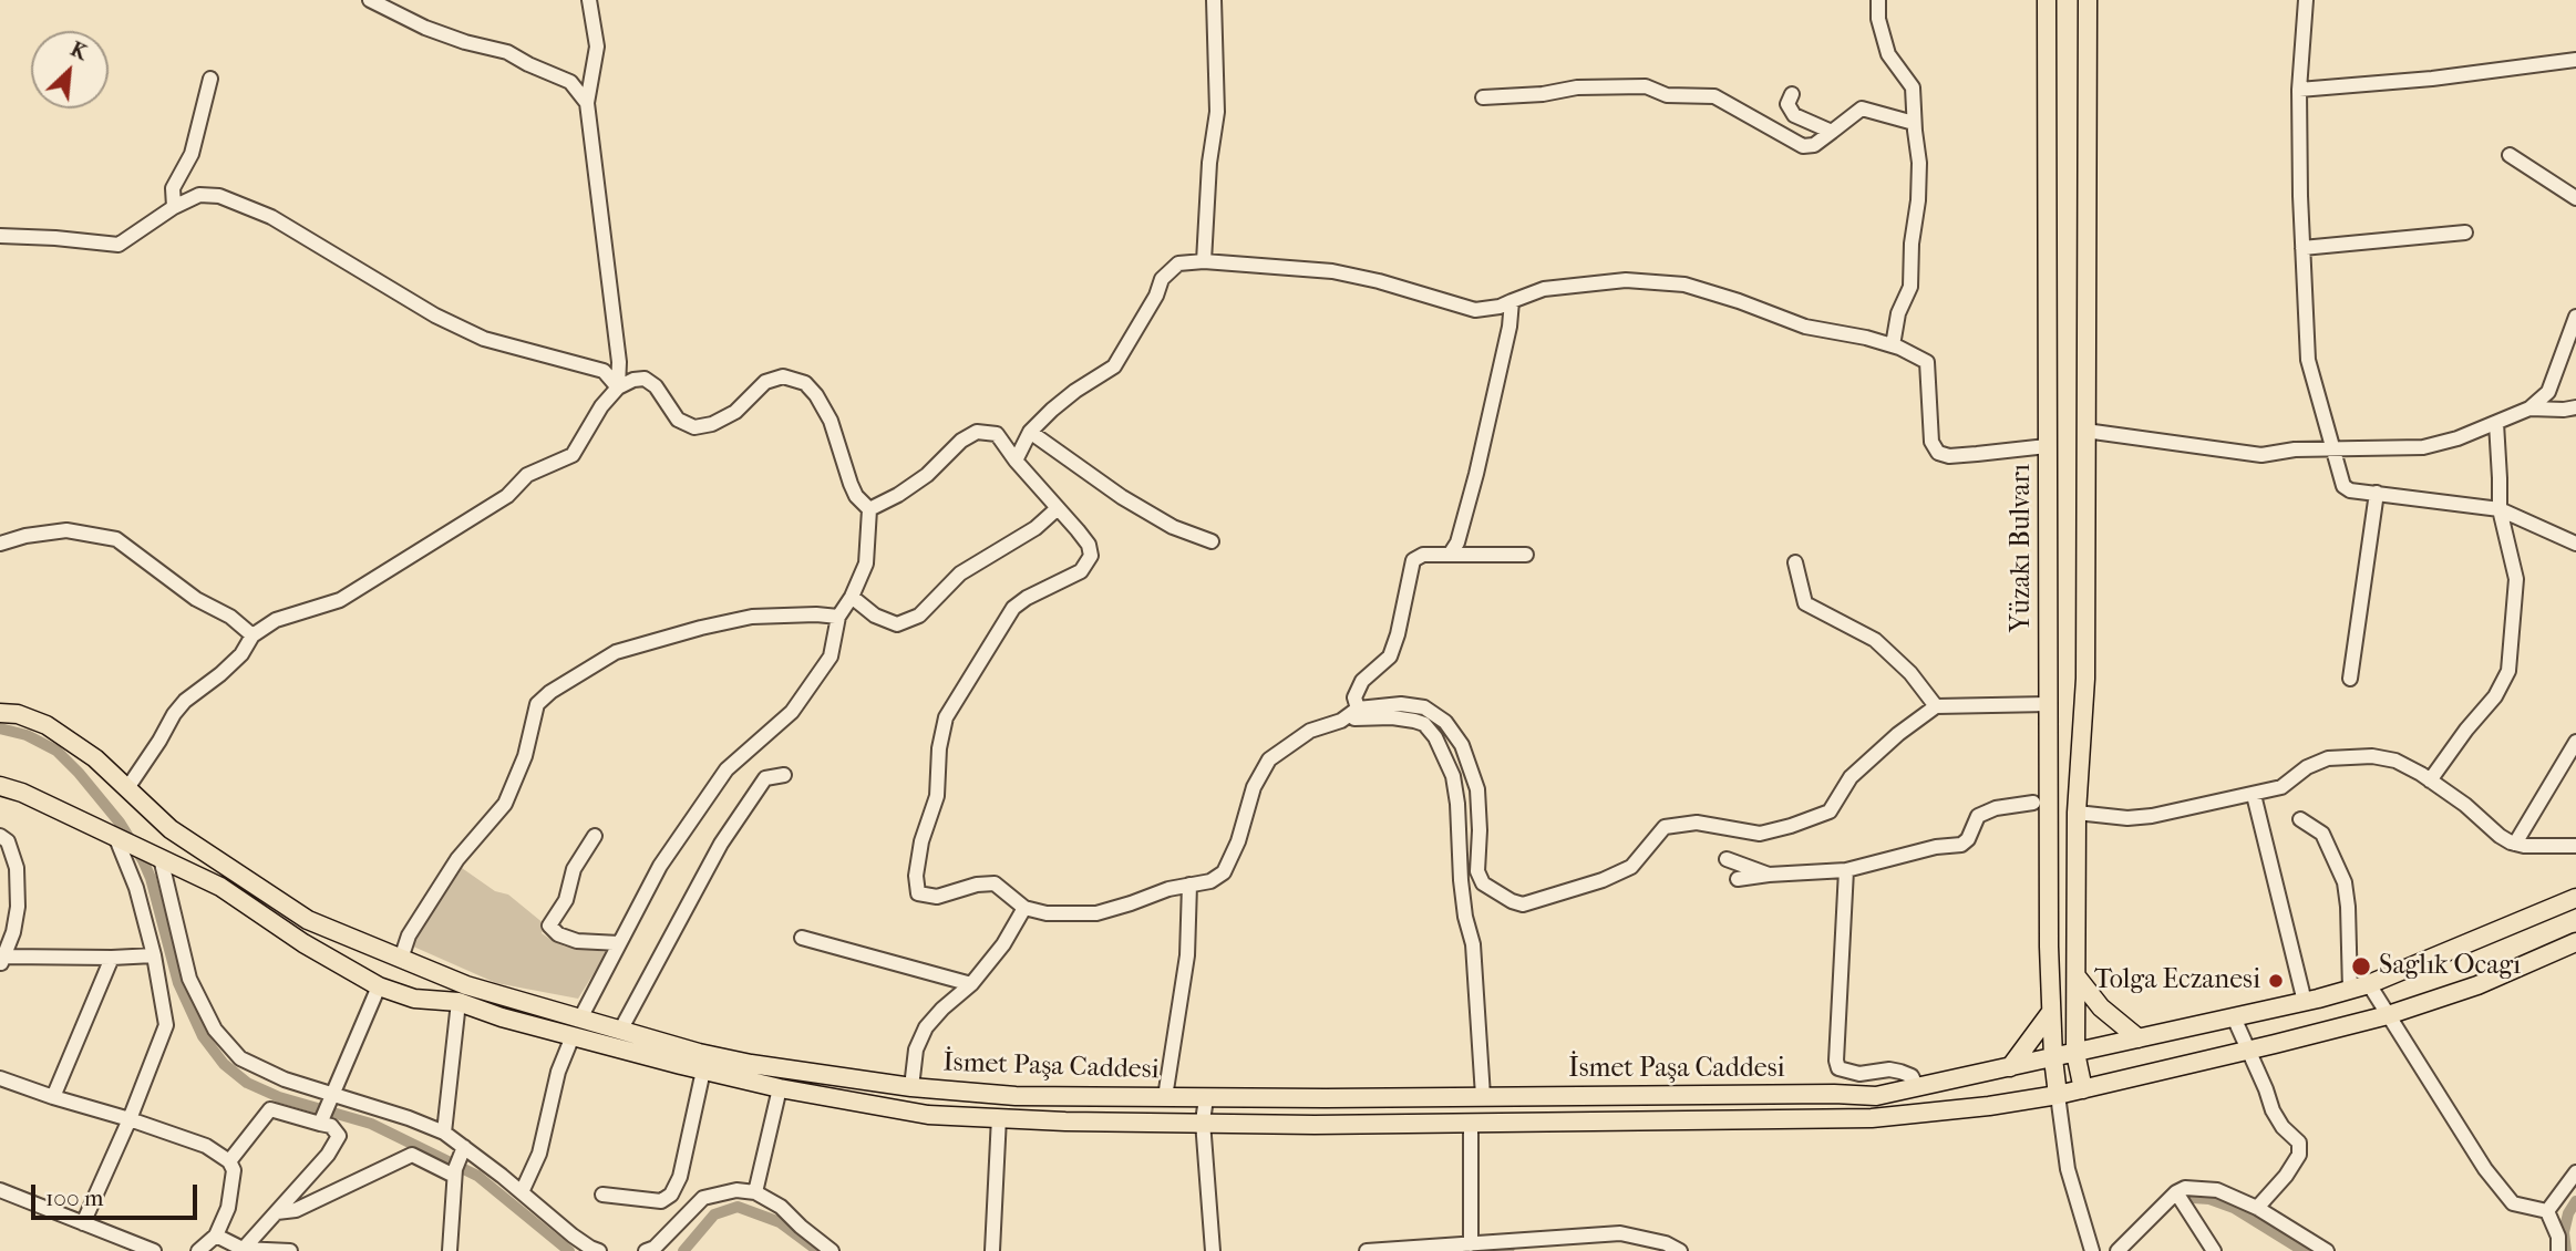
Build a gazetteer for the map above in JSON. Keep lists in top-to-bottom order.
{
  "streets": {
    "main road": ["Yüzakı Bulvarı", "İsmet Paşa Caddesi"]
  },
  "crossings": [
    ["Yüzakı Bulvarı", "İsmet Paşa Caddesi"]
  ],
  "places": ["Saglık Ocagı", "Tolga Eczanesi"],
  "scale_bar": "100 m",
  "north": "top right"
}
